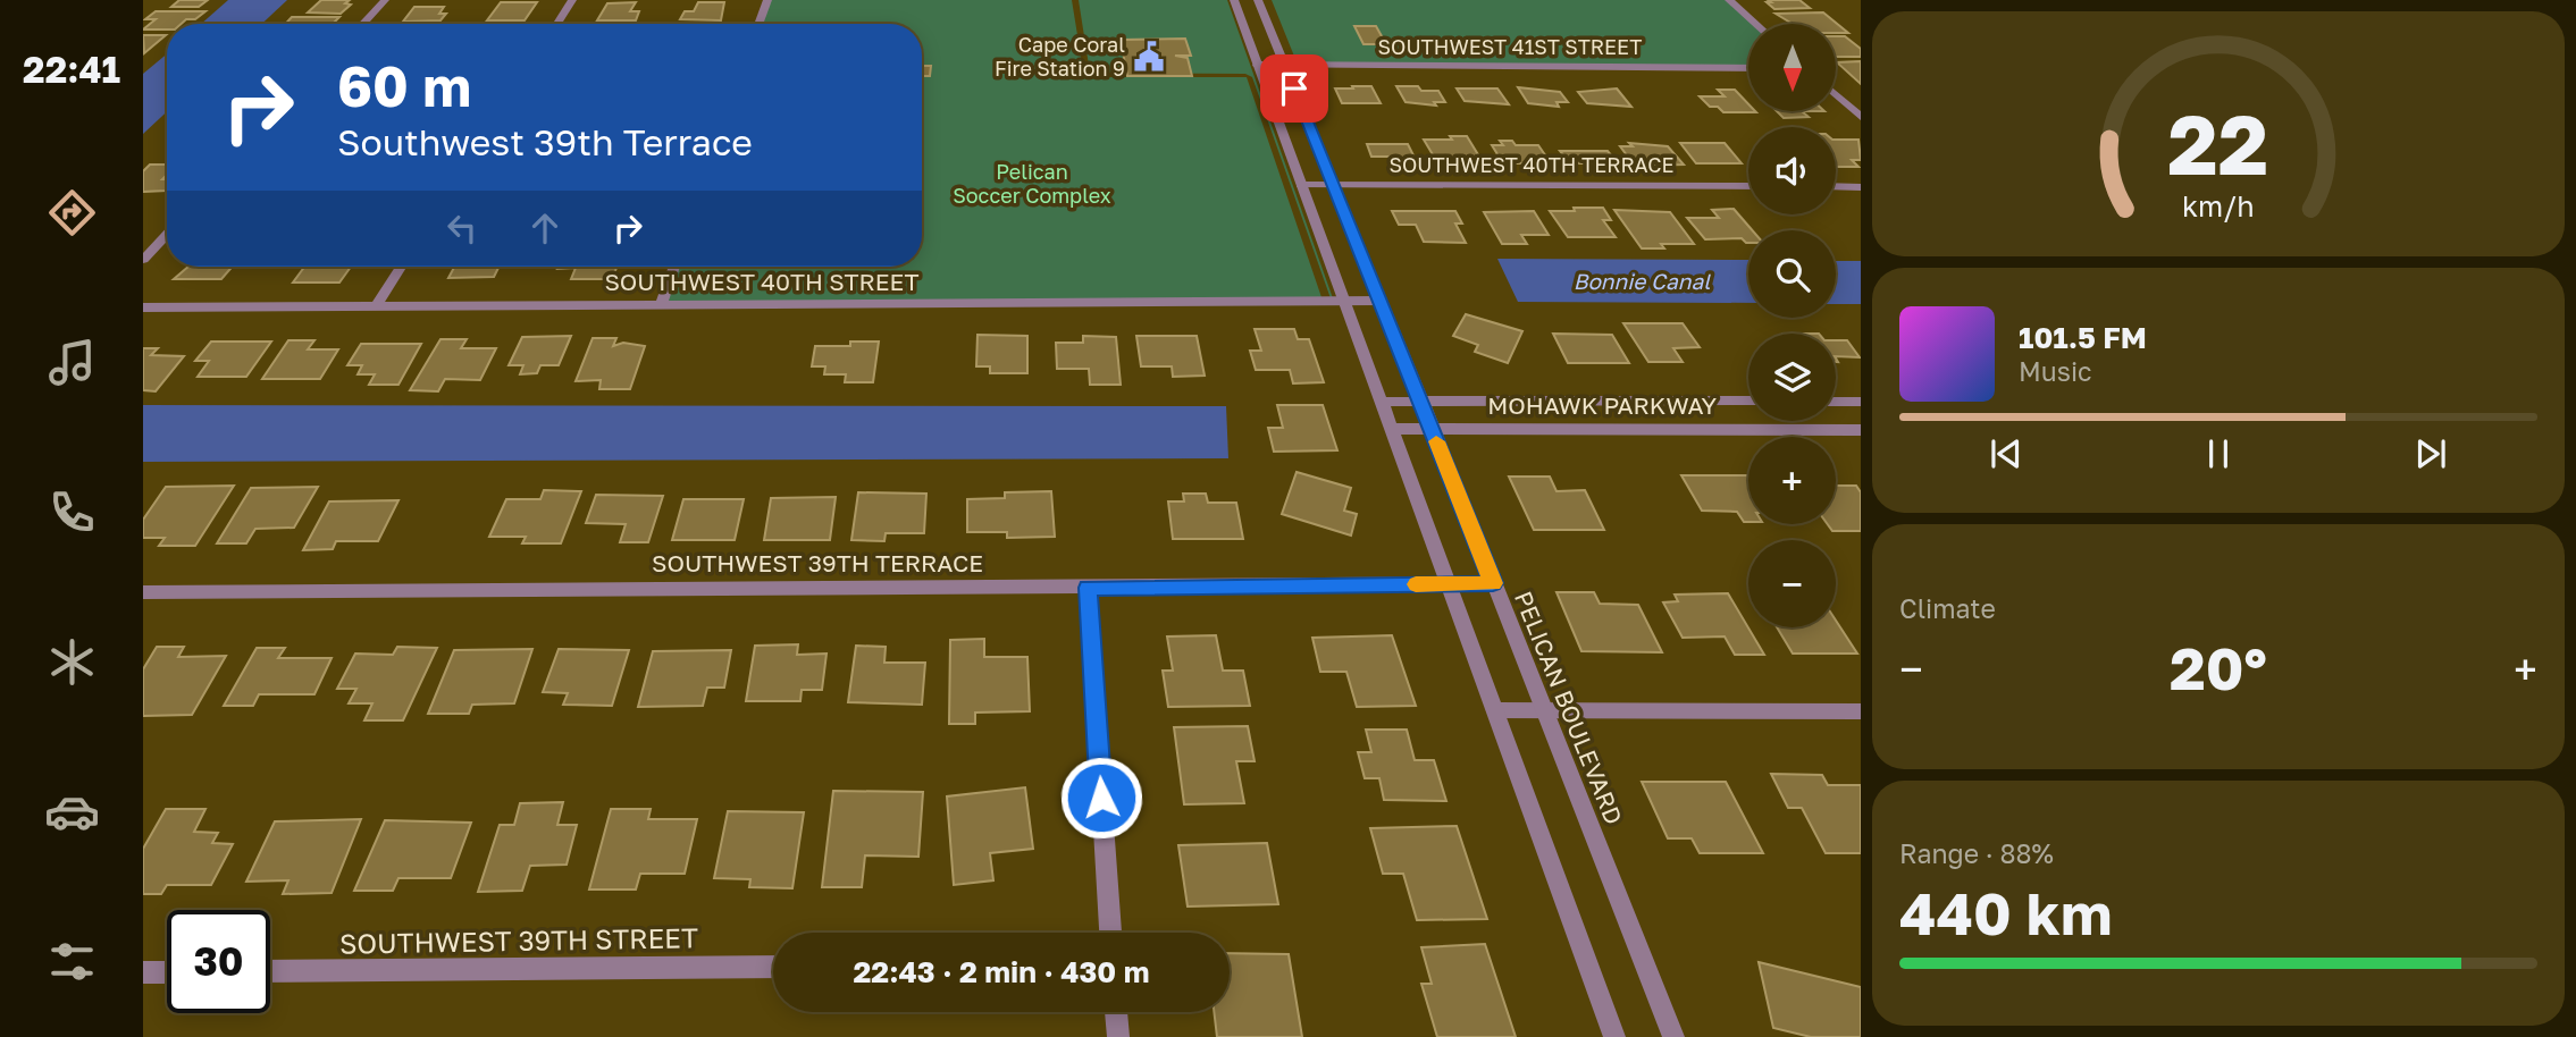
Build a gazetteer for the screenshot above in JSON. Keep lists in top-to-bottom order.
{
  "streets": {
    "street": [
      "SOUTHWEST 41ST STREET",
      "SOUTHWEST 40TH TERRACE",
      "SOUTHWEST 40TH STREET",
      "MOHAWK PARKWAY",
      "SOUTHWEST 39TH TERRACE",
      "PELICAN BOULEVARD",
      "SOUTHWEST 39TH STREET"
    ]
  },
  "crossings": [
    ["SOUTHWEST 41ST STREET", "PELICAN BOULEVARD"],
    ["SOUTHWEST 40TH TERRACE", "PELICAN BOULEVARD"],
    ["SOUTHWEST 40TH STREET", "PELICAN BOULEVARD"],
    ["MOHAWK PARKWAY", "PELICAN BOULEVARD"],
    ["SOUTHWEST 39TH TERRACE", "PELICAN BOULEVARD"]
  ],
  "water": ["Bonnie Canal"],
  "parks": ["Pelican Soccer Complex"],
  "places": {
    "public building": ["Cape Coral Fire Station 9"]
  },
  "north": "bottom",
  "page": {
    "tabs": "22:41",
    "map_buttons": ["+", "−"],
    "turn": ["60 m", "Southwest 39th Terrace"],
    "song": ["101.5 FM", "Music"],
    "tile": [
      "Climate",
      ["Range · 88%", "440 km"]
    ],
    "heat": ["−", "20°", "+"],
    "limit": "30",
    "trip": "22:43 · 2 min · 430 m",
    "gauge": ["22", "km/h"]
  }
}
